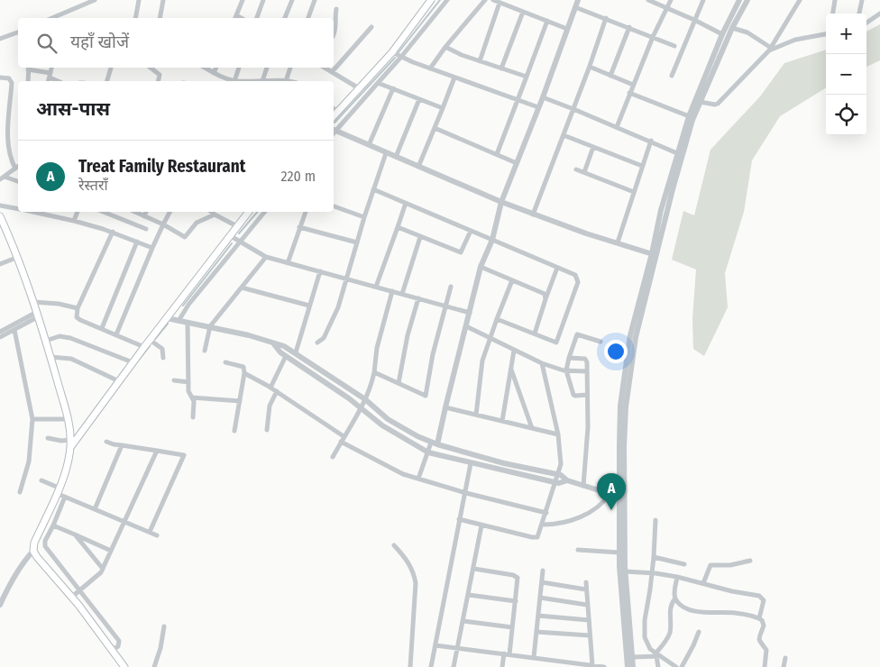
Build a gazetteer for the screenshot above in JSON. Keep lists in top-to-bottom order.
{
  "page": {
    "map_buttons": ["+", "−"],
    "search": "यहाँ खोजें",
    "heading": "आस-पास",
    "list": [
      {
        "mark": "A",
        "name": "Treat Family Restaurant",
        "note": "रेस्तराँ",
        "value": "220 m"
      }
    ],
    "pins": "A"
  }
}
